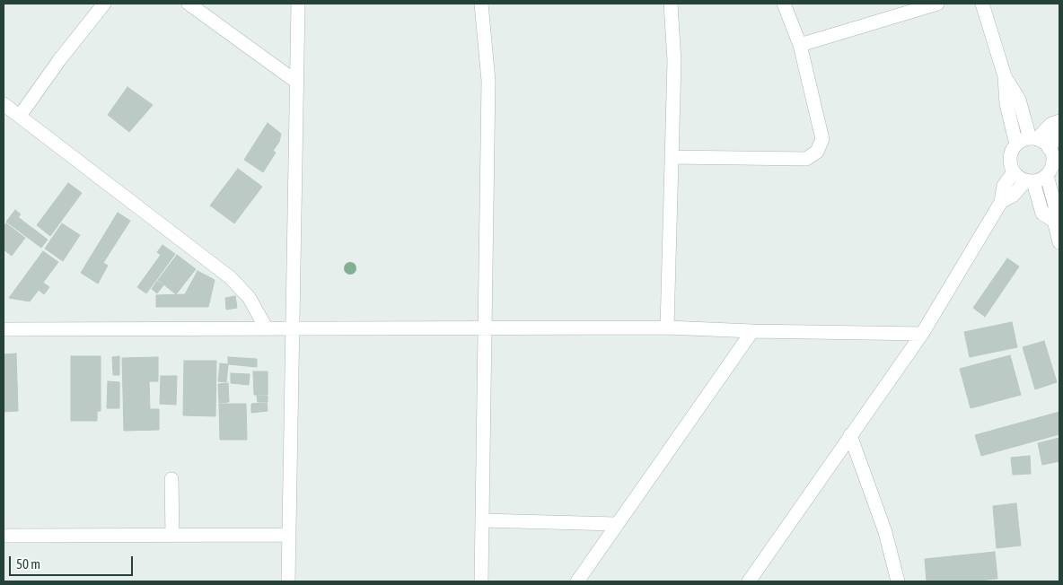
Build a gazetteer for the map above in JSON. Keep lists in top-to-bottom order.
{
  "scale_bar": "50 m"
}
